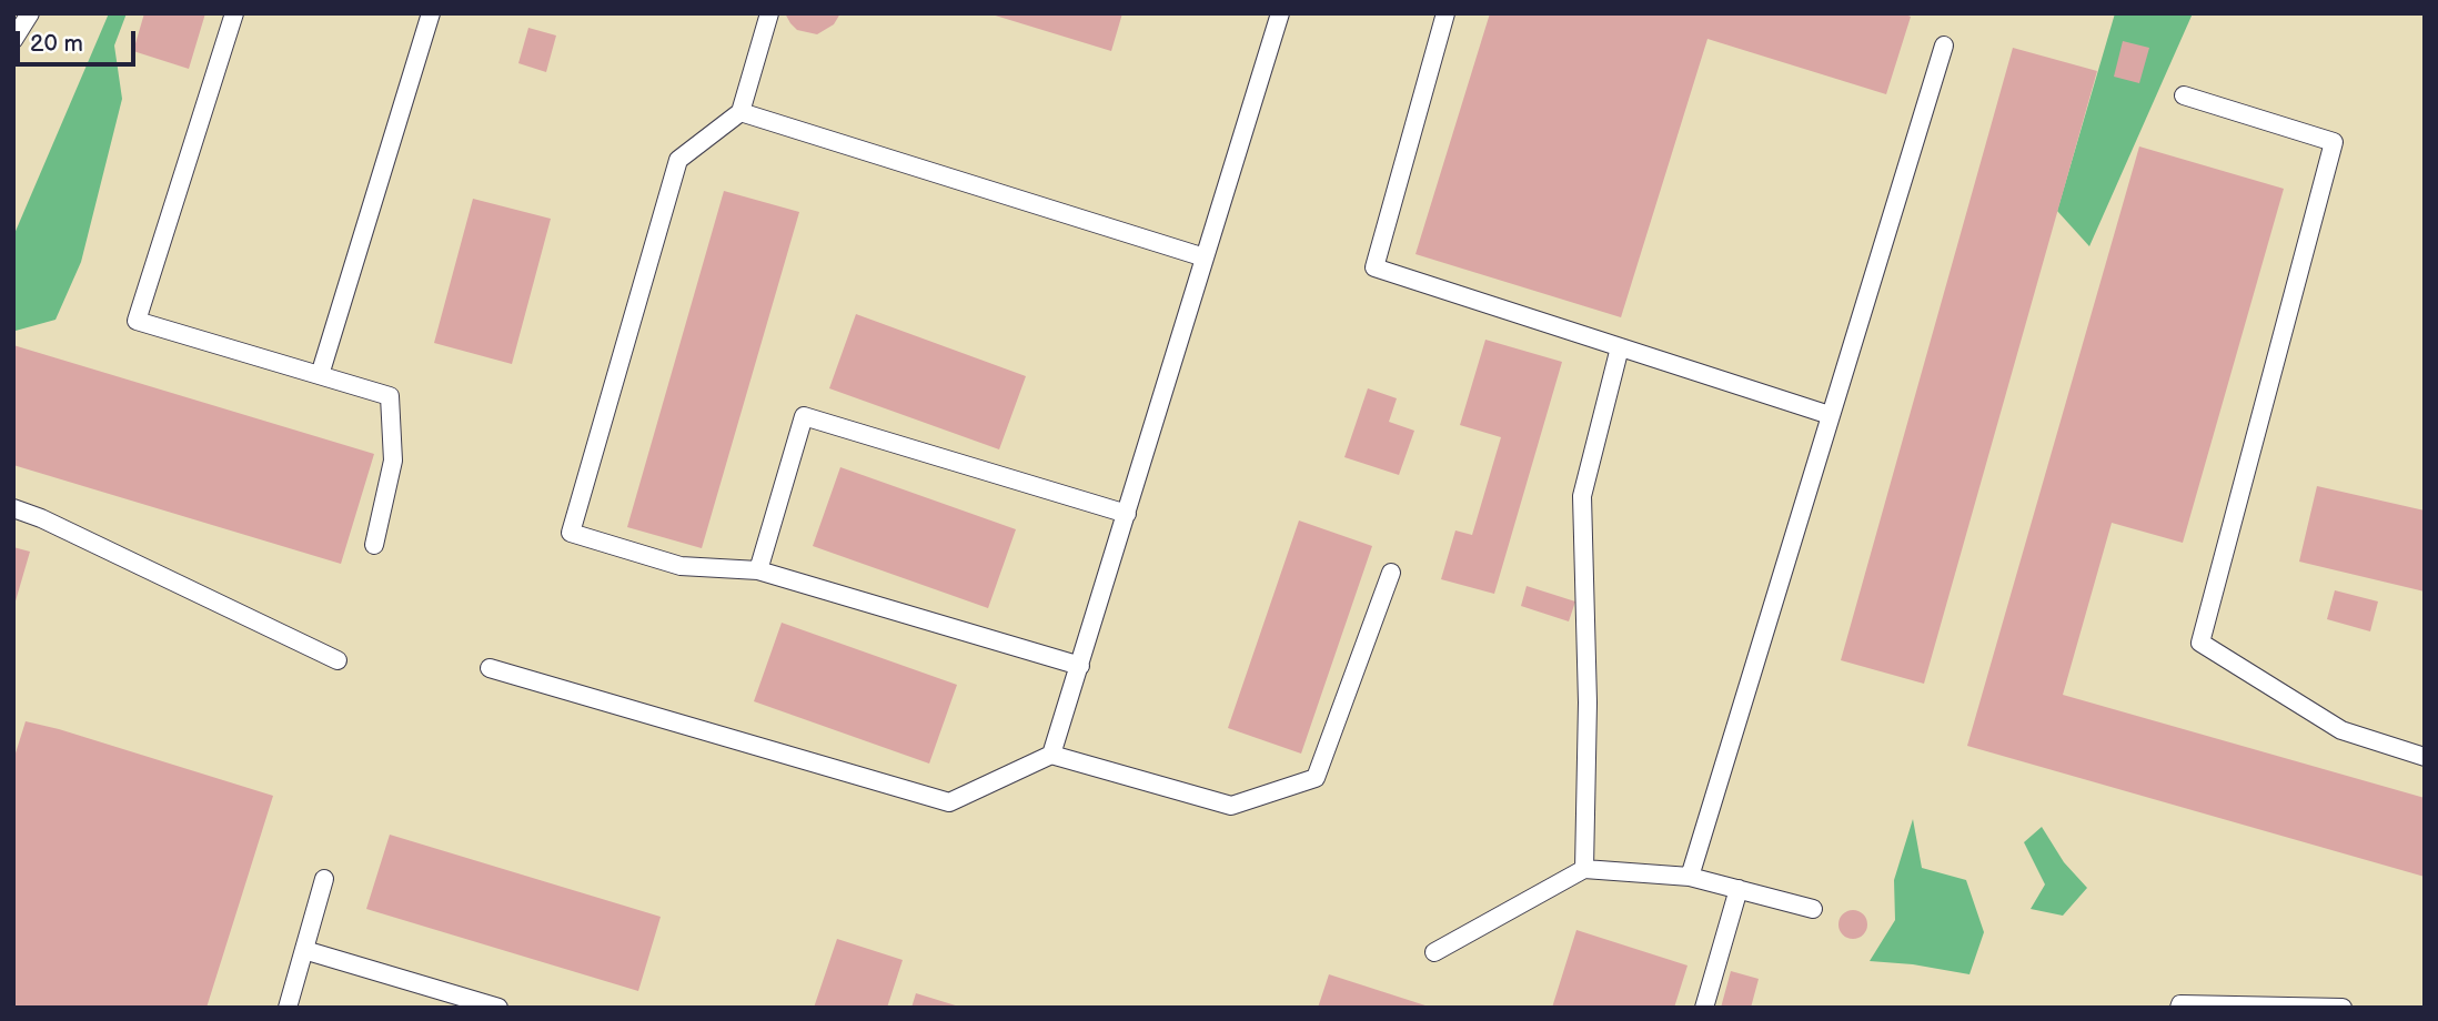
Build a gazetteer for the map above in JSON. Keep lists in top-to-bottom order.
{
  "scale_bar": "20 m"
}
